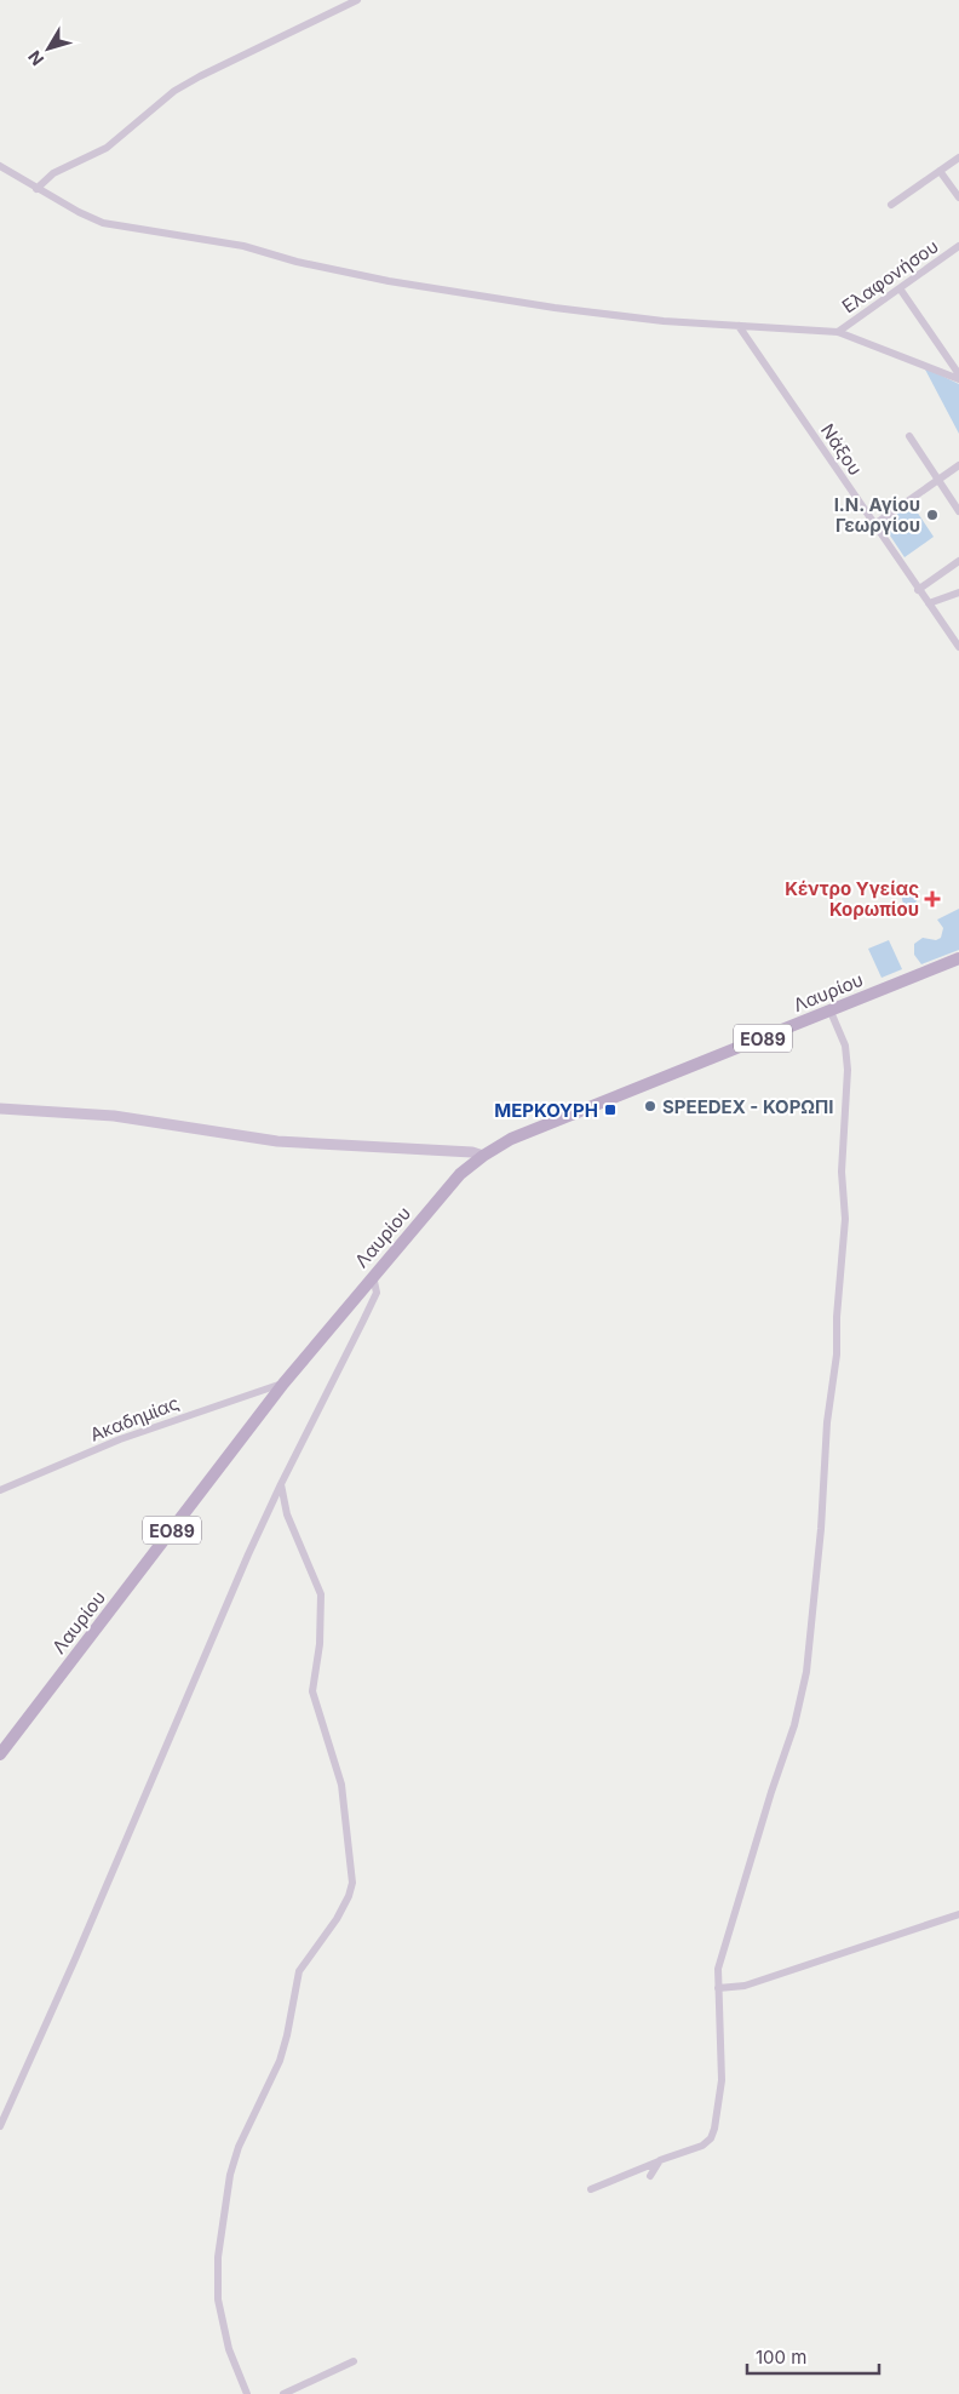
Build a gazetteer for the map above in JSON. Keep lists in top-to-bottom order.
{
  "streets": {
    "main road": ["Λαυρίου", "ΕΟ89"],
    "street": ["Ελαφονήσου", "Νάξου", "Ακαδημίας"]
  },
  "crossings": [
    ["Λαυρίου", "Ακαδημίας"]
  ],
  "places": {
    "other": ["Ι.Ν. Αγίου Γεωργίου", "SPEEDEX - ΚΟΡΩΠΙ"],
    "health": ["Κέντρο Υγείας Κορωπίου"],
    "transit": ["ΜΕΡΚΟΥΡΗ"]
  },
  "scale_bar": "100 m",
  "north": "bottom left"
}
